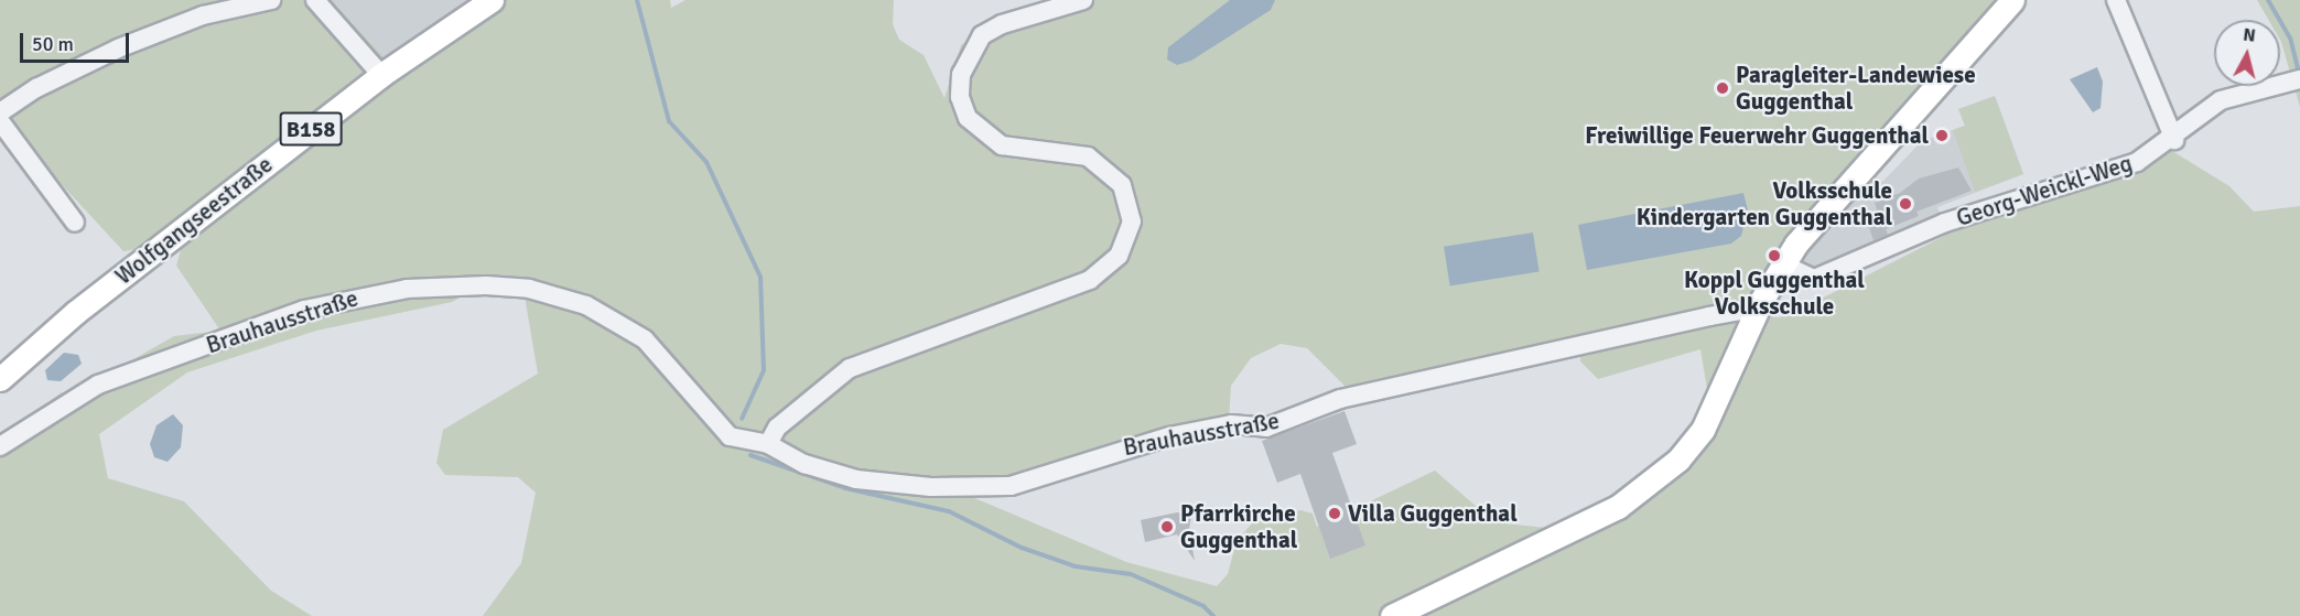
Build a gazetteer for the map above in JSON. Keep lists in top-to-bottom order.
{
  "streets": {
    "main road": ["B158", "Wolfgangseestraße"],
    "street": ["Georg-Weickl-Weg", "Brauhausstraße"]
  },
  "places": [
    "Paragleiter-Landewiese Guggenthal",
    "Freiwillige Feuerwehr Guggenthal",
    "Volksschule Kindergarten Guggenthal",
    "Koppl Guggenthal Volksschule",
    "Villa Guggenthal",
    "Pfarrkirche Guggenthal"
  ],
  "scale_bar": "50 m",
  "north": "top"
}
